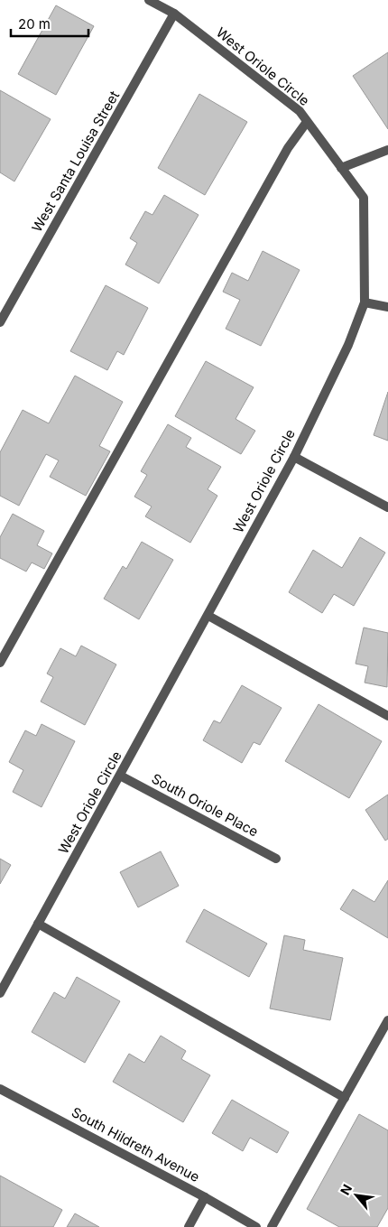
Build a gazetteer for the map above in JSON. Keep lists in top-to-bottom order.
{
  "streets": {
    "street": [
      "West Oriole Circle",
      "West Santa Louisa Street",
      "South Oriole Place",
      "South Hildreth Avenue"
    ]
  },
  "crossings": [
    ["West Oriole Circle", "West Santa Louisa Street"],
    ["West Oriole Circle", "South Oriole Place"]
  ],
  "scale_bar": "20 m",
  "north": "top left"
}
